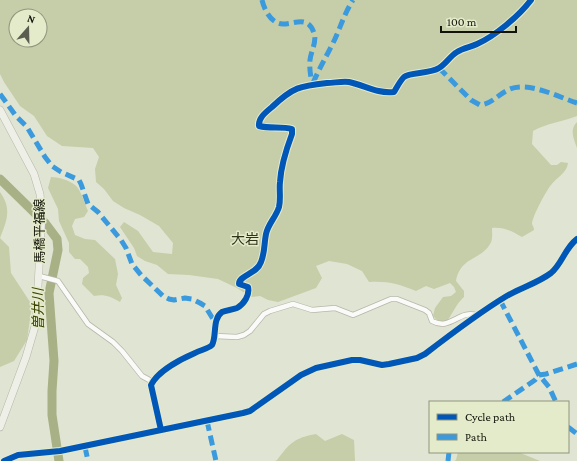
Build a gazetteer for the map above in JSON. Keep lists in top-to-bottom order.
{
  "streets": {
    "main road": ["馬橋平福線"]
  },
  "districts": ["大岩"],
  "water": ["曽井川"],
  "legend": ["Cycle path", "Path"],
  "scale_bar": "100 m",
  "north": "top"
}
